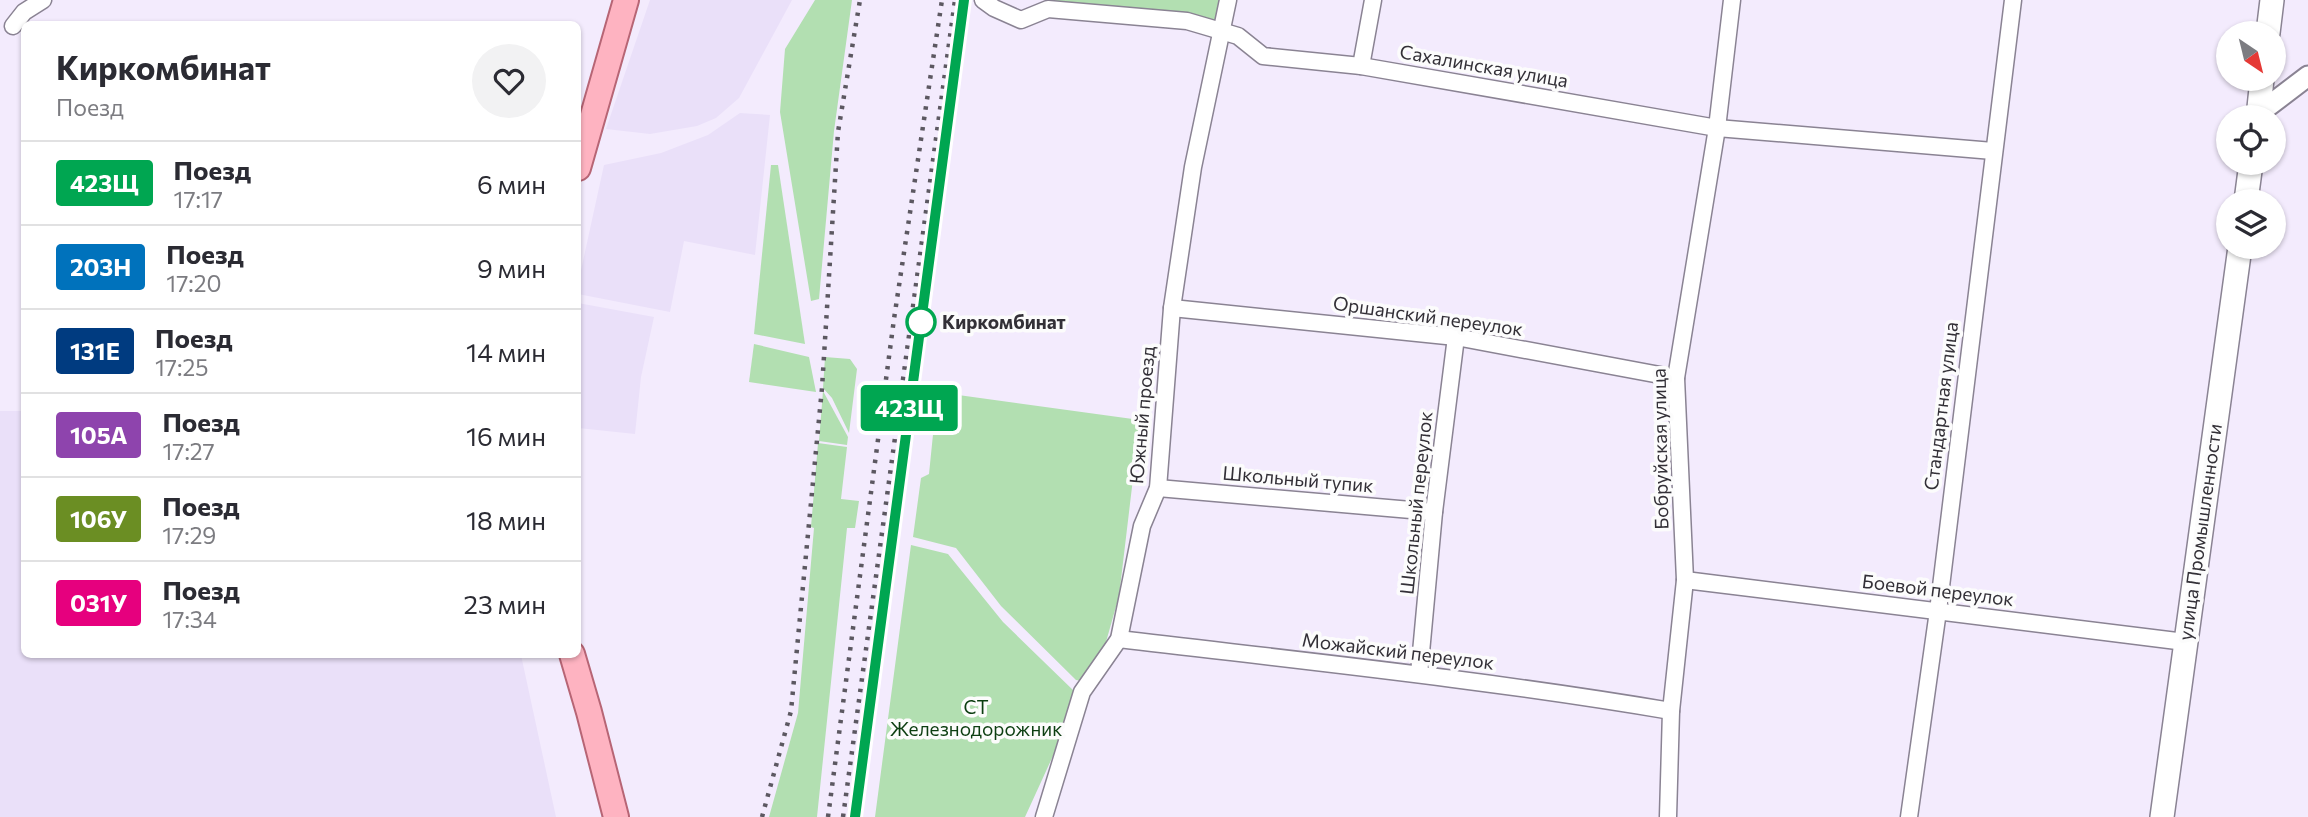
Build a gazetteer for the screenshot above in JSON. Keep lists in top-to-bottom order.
{
  "streets": {
    "main road": ["улица Промышленности"],
    "street": [
      "Сахалинская улица",
      "Оршанский переулок",
      "Стандартная улица",
      "Южный проезд",
      "Бобруйская улица",
      "Школьный тупик",
      "Школьный переулок",
      "Боевой переулок",
      "Можайский переулок"
    ]
  },
  "crossings": [
    ["Сахалинская улица", "Стандартная улица"],
    ["Сахалинская улица", "Южный проезд"],
    ["Сахалинская улица", "Бобруйская улица"],
    ["Оршанский переулок", "Южный проезд"],
    ["Оршанский переулок", "Бобруйская улица"],
    ["Оршанский переулок", "Школьный переулок"],
    ["Стандартная улица", "Боевой переулок"],
    ["Южный проезд", "Школьный тупик"],
    ["Южный проезд", "Можайский переулок"],
    ["Бобруйская улица", "Боевой переулок"],
    ["Бобруйская улица", "Можайский переулок"],
    ["Школьный тупик", "Школьный переулок"],
    ["Школьный переулок", "Можайский переулок"],
    ["улица Промышленности", "Боевой переулок"]
  ],
  "parks": ["СТ Железнодорожник"],
  "places": ["Киркомбинат"],
  "north": "bottom right",
  "page": {
    "on_map": "423Щ",
    "heading": ["Киркомбинат", "Поезд"],
    "list": [
      {
        "mark": "423Щ",
        "name": "Поезд",
        "note": "17:17",
        "value": "6 мин"
      },
      {
        "mark": "203Н",
        "name": "Поезд",
        "note": "17:20",
        "value": "9 мин"
      },
      {
        "mark": "131Е",
        "name": "Поезд",
        "note": "17:25",
        "value": "14 мин"
      },
      {
        "mark": "105А",
        "name": "Поезд",
        "note": "17:27",
        "value": "16 мин"
      },
      {
        "mark": "106У",
        "name": "Поезд",
        "note": "17:29",
        "value": "18 мин"
      },
      {
        "mark": "031У",
        "name": "Поезд",
        "note": "17:34",
        "value": "23 мин"
      }
    ]
  }
}
